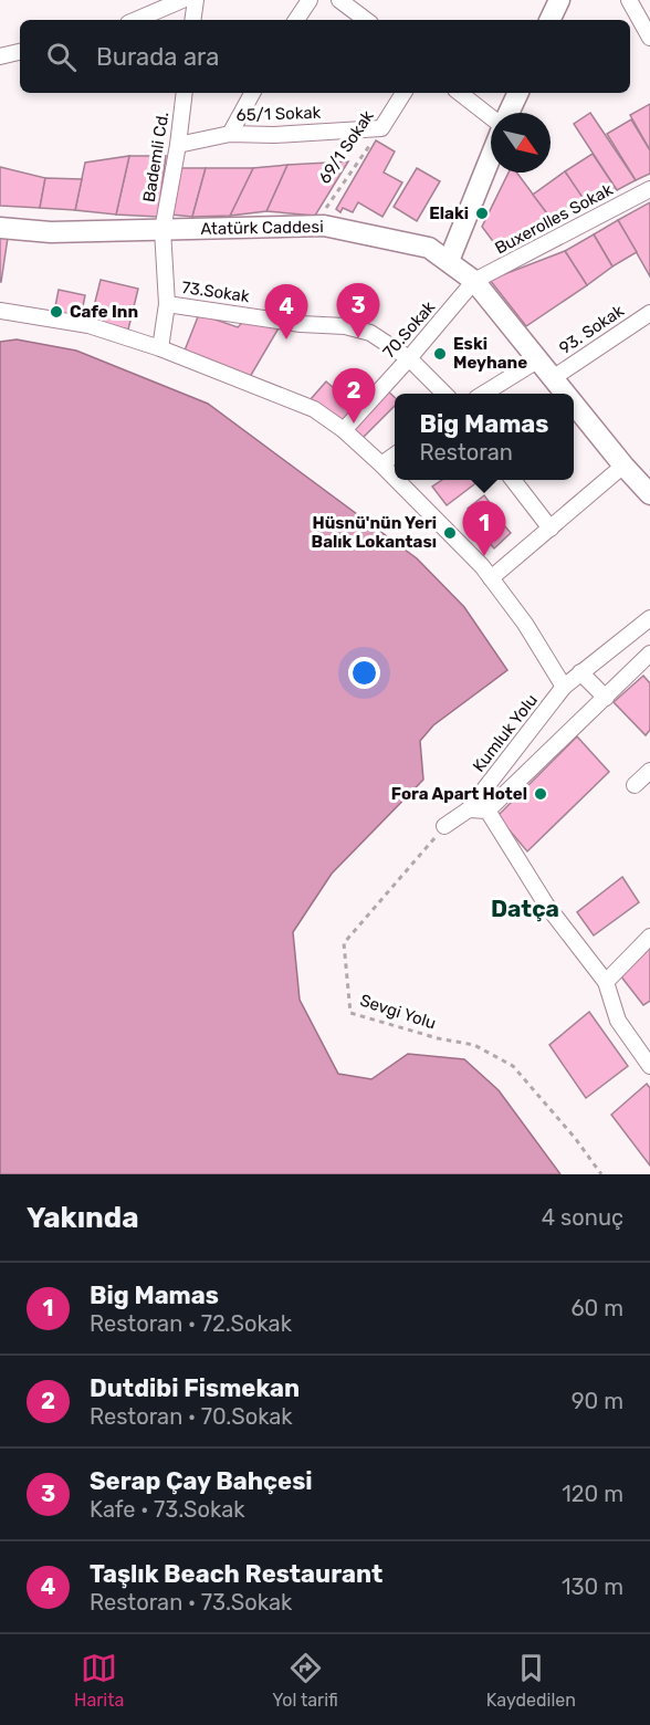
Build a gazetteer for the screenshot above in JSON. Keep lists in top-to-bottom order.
{
  "streets": {
    "main road": ["Atatürk Caddesi"],
    "street": [
      "65/1 Sokak",
      "69/1 Sokak",
      "Bademli Cd.",
      "Buxerolles Sokak",
      "73.Sokak",
      "70.Sokak",
      "93. Sokak",
      "Kumluk Yolu"
    ],
    "path": ["Sevgi Yolu"]
  },
  "crossings": [
    ["65/1 Sokak", "69/1 Sokak"],
    ["65/1 Sokak", "Bademli Cd."],
    ["69/1 Sokak", "Atatürk Caddesi"],
    ["Bademli Cd.", "Atatürk Caddesi"],
    ["Bademli Cd.", "73.Sokak"],
    ["Buxerolles Sokak", "Atatürk Caddesi"],
    ["Buxerolles Sokak", "70.Sokak"],
    ["Atatürk Caddesi", "70.Sokak"],
    ["Atatürk Caddesi", "93. Sokak"],
    ["73.Sokak", "70.Sokak"],
    ["Kumluk Yolu", "Sevgi Yolu"]
  ],
  "districts": ["Datça"],
  "places": [
    "Elaki",
    "Cafe Inn",
    "Eski Meyhane",
    "Hüsnü'nün Yeri Balık Lokantası",
    "Fora Apart Hotel"
  ],
  "north": "bottom right",
  "page": {
    "search": "Burada ara",
    "pins": [
      "3",
      "4",
      "2",
      "1"
    ],
    "popup": ["Big Mamas", "Restoran"],
    "heading": ["Yakında", "4 sonuç"],
    "list": [
      {
        "mark": "1",
        "name": "Big Mamas",
        "note": "Restoran · 72.Sokak",
        "value": "60 m"
      },
      {
        "mark": "2",
        "name": "Dutdibi Fismekan",
        "note": "Restoran · 70.Sokak",
        "value": "90 m"
      },
      {
        "mark": "3",
        "name": "Serap Çay Bahçesi",
        "note": "Kafe · 73.Sokak",
        "value": "120 m"
      },
      {
        "mark": "4",
        "name": "Taşlık Beach Restaurant",
        "note": "Restoran · 73.Sokak",
        "value": "130 m"
      }
    ],
    "nav": ["Harita", "Yol tarifi", "Kaydedilen"]
  }
}
